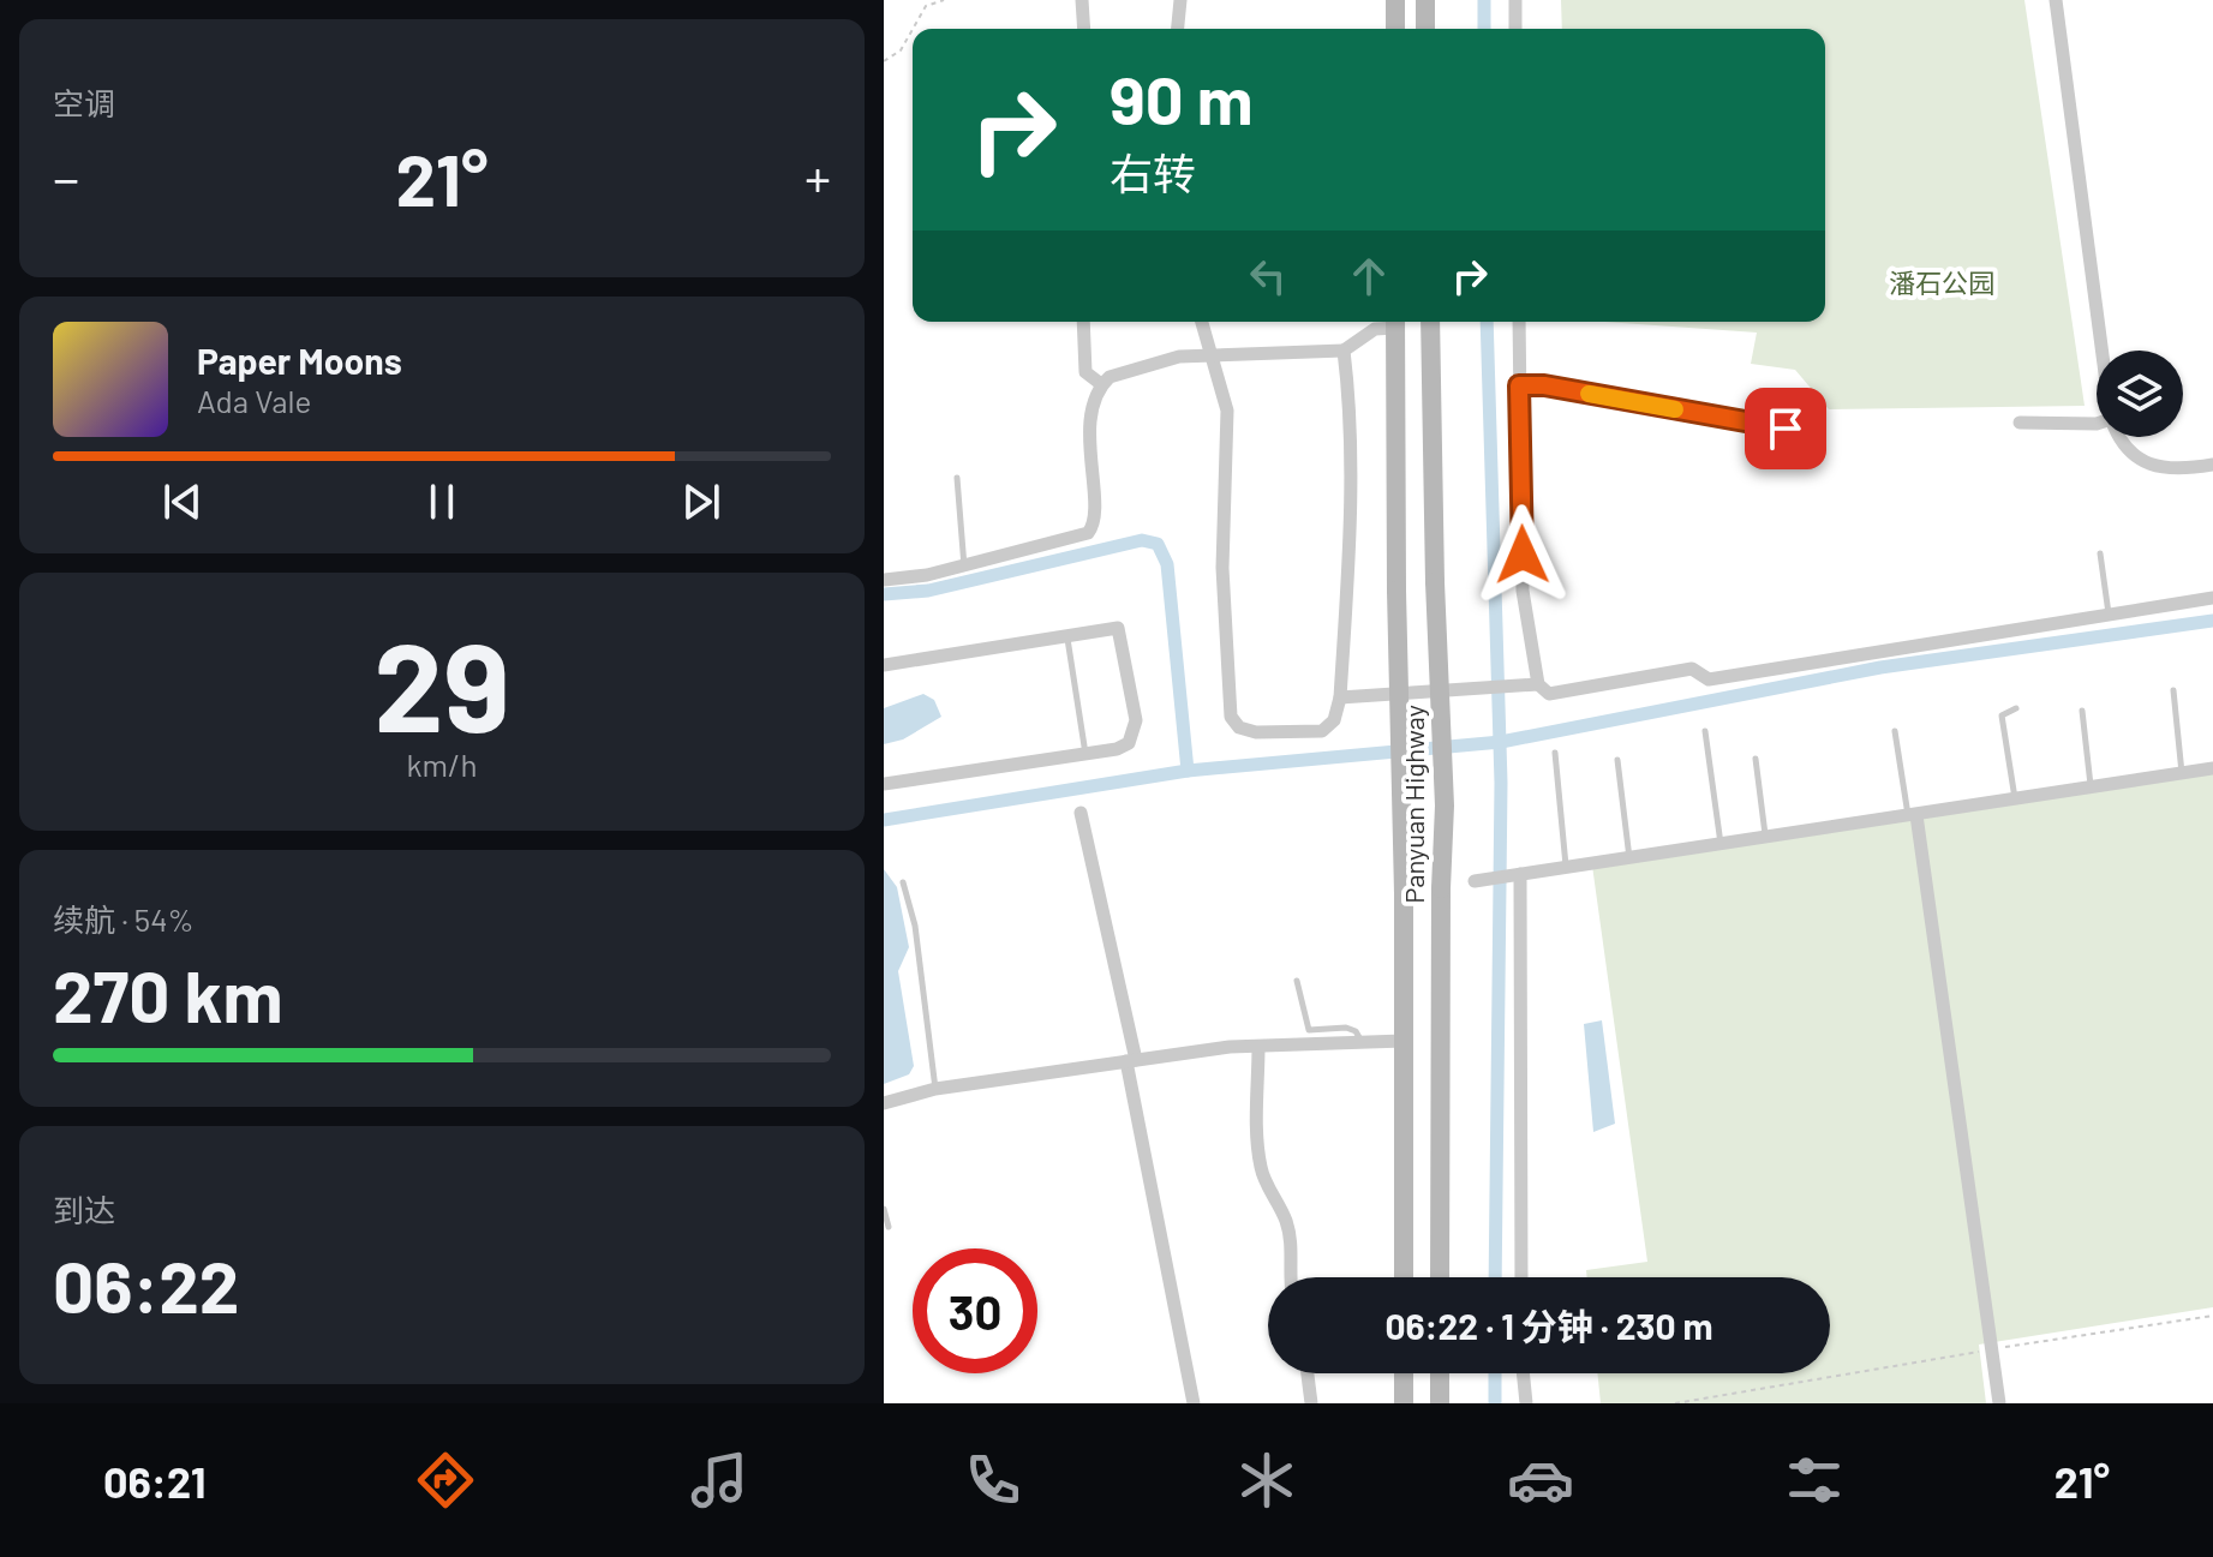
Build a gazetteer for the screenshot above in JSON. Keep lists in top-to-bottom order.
{
  "streets": {
    "main road": ["Panyuan Highway"]
  },
  "parks": ["潘石公园"],
  "page": {
    "tile": [
      "空调",
      ["29", "km/h"],
      ["续航 · 54%", "270 km"],
      ["到达", "06:22"]
    ],
    "turn": ["90 m", "右转"],
    "heat": ["−", "21°", "+"],
    "song": ["Paper Moons", "Ada Vale"],
    "limit": "30",
    "trip": "06:22 · 1 分钟 · 230 m",
    "tabs": ["06:21", "21°"]
  }
}
